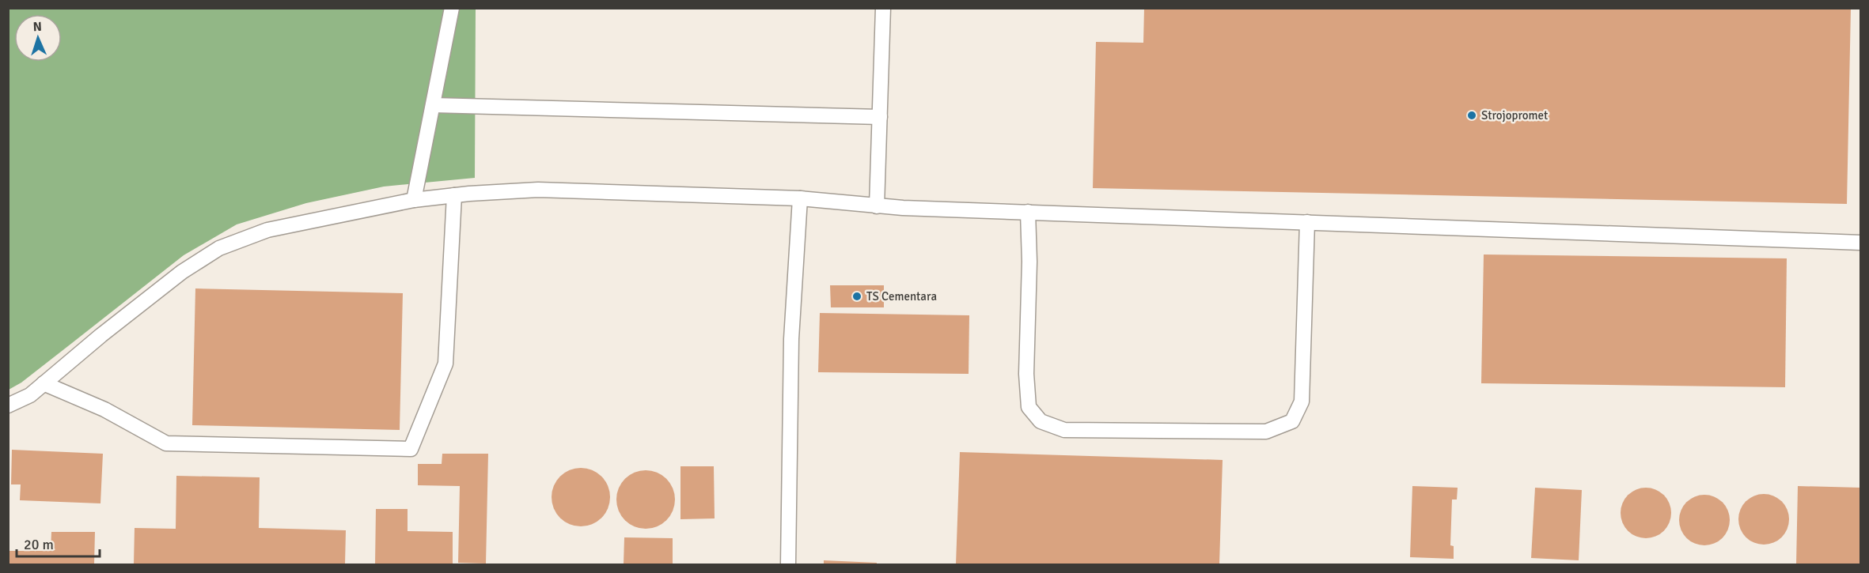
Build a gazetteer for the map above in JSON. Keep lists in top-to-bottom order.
{
  "places": ["Strojopromet", "TS Cementara"],
  "scale_bar": "20 m",
  "north": "top"
}
